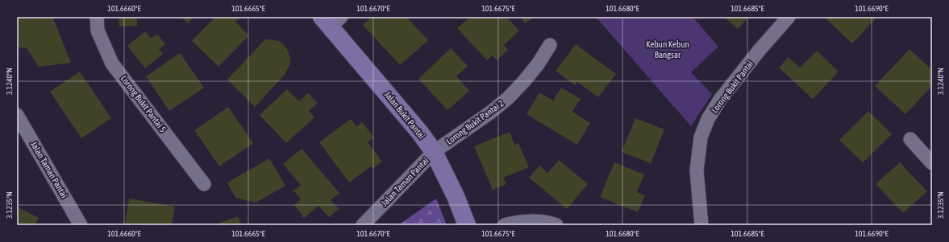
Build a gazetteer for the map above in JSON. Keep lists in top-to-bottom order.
{
  "streets": {
    "street": [
      "Lorong Bukit Pantai",
      "Lorong Bukit Pantai 5",
      "Jalan Bukit Pantai",
      "Lorong Bukit Pantai 2",
      "Jalan Taman Pantai"
    ]
  },
  "crossings": [
    ["Jalan Bukit Pantai", "Lorong Bukit Pantai 2"],
    ["Jalan Bukit Pantai", "Jalan Taman Pantai"],
    ["Lorong Bukit Pantai 2", "Jalan Taman Pantai"]
  ],
  "parks": ["Kebun Kebun Bangsar"],
  "coordinates": [
    "101.6660°E",
    "101.6665°E",
    "101.6670°E",
    "101.6675°E",
    "101.6680°E",
    "101.6685°E",
    "101.6690°E",
    "3.1240°N",
    "3.1235°N"
  ]
}
